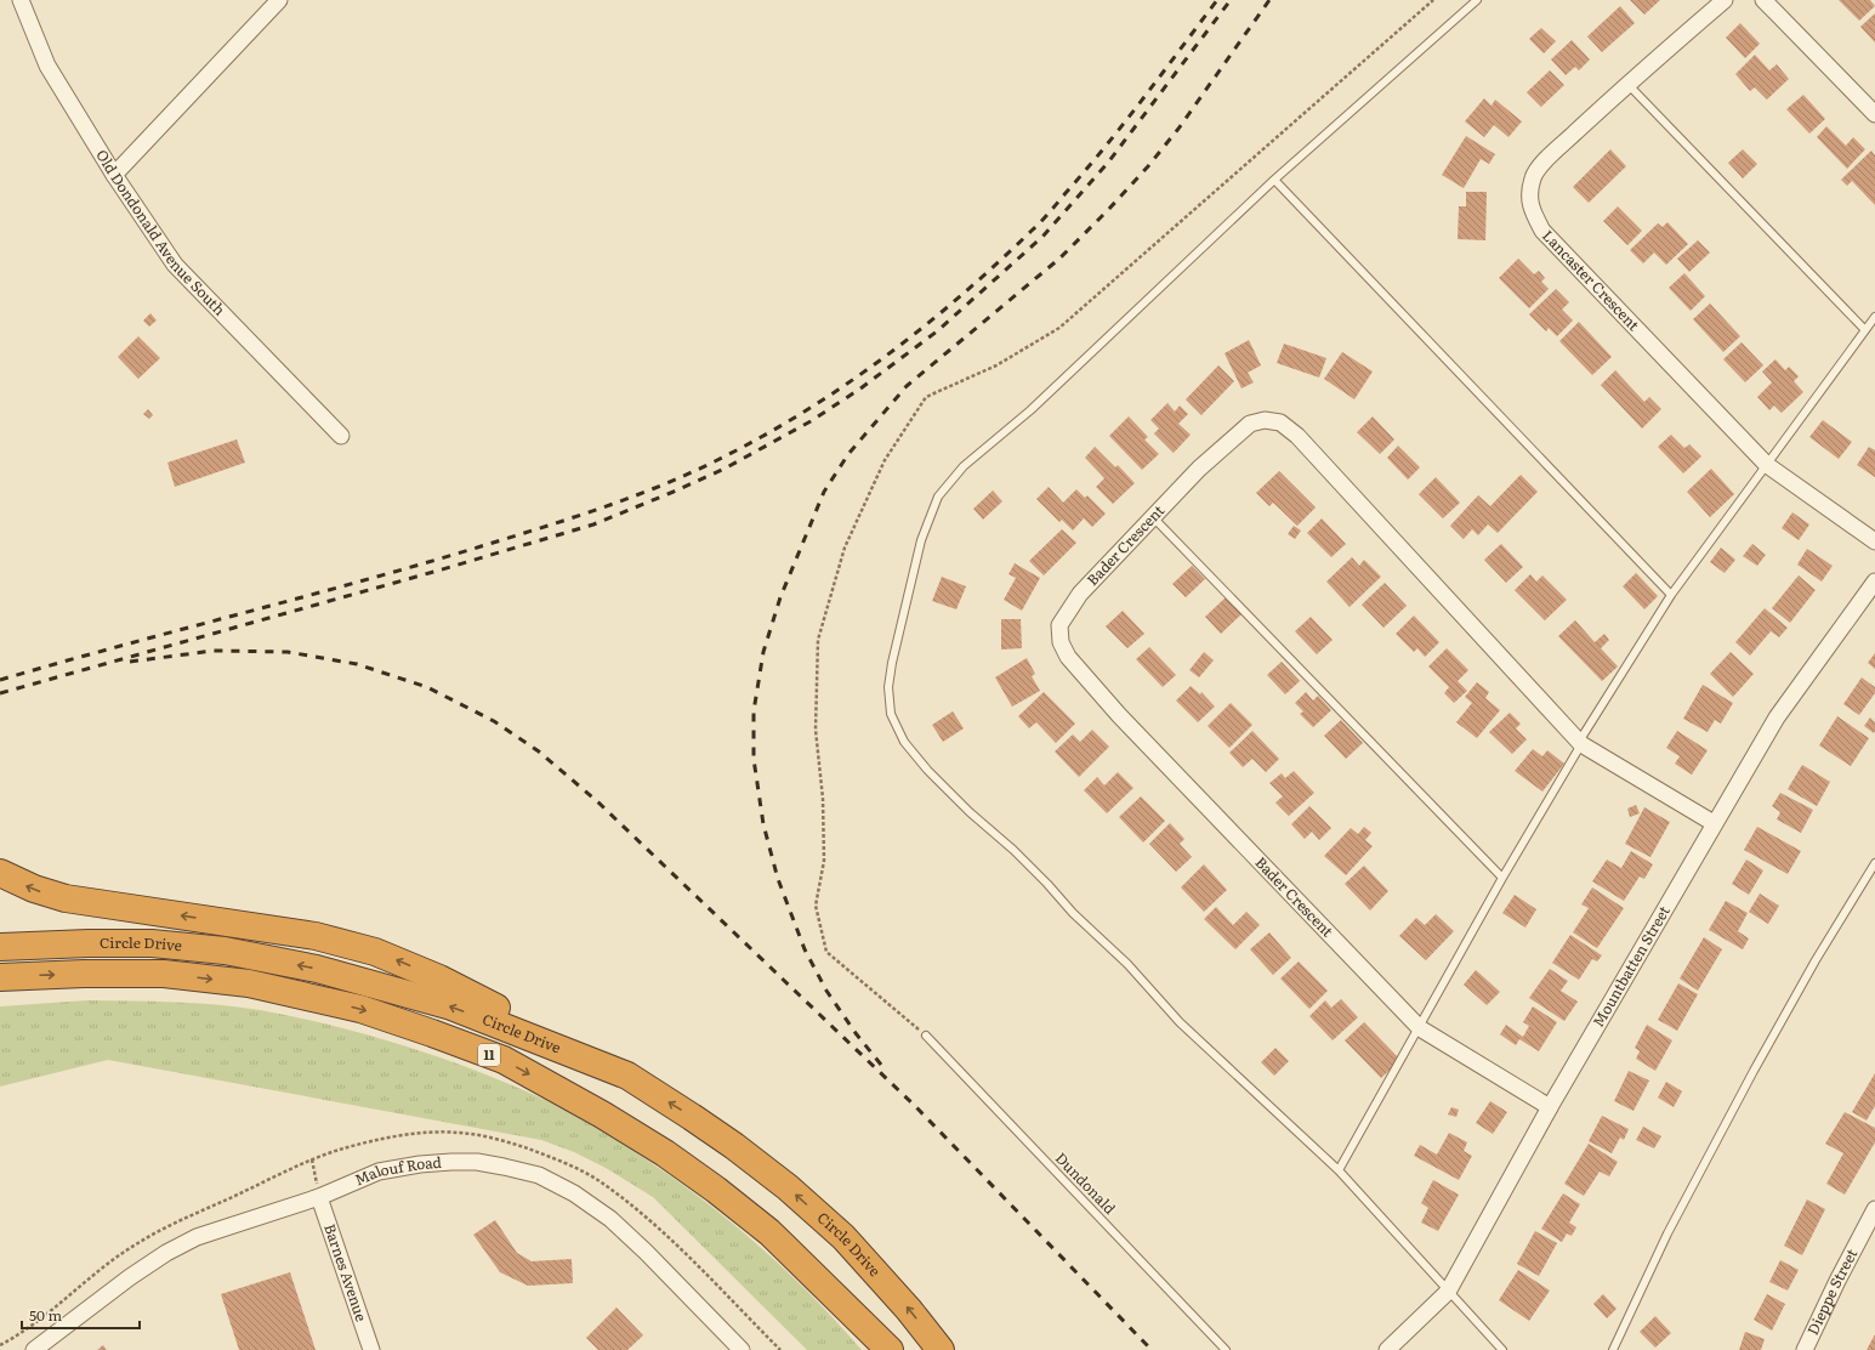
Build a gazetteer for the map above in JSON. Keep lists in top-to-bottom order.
{
  "streets": {
    "highway": ["Circle Drive", "11"],
    "street": [
      "Old Dondonald Avenue South",
      "Lancaster Crescent",
      "Bader Crescent",
      "Mountbatten Street",
      "Malouf Road",
      "Barnes Avenue",
      "Dieppe Street"
    ],
    "lane": ["Dundonald"]
  },
  "crossings": [
    ["Bader Crescent", "Mountbatten Street"],
    ["Malouf Road", "Barnes Avenue"]
  ],
  "scale_bar": "50 m"
}
